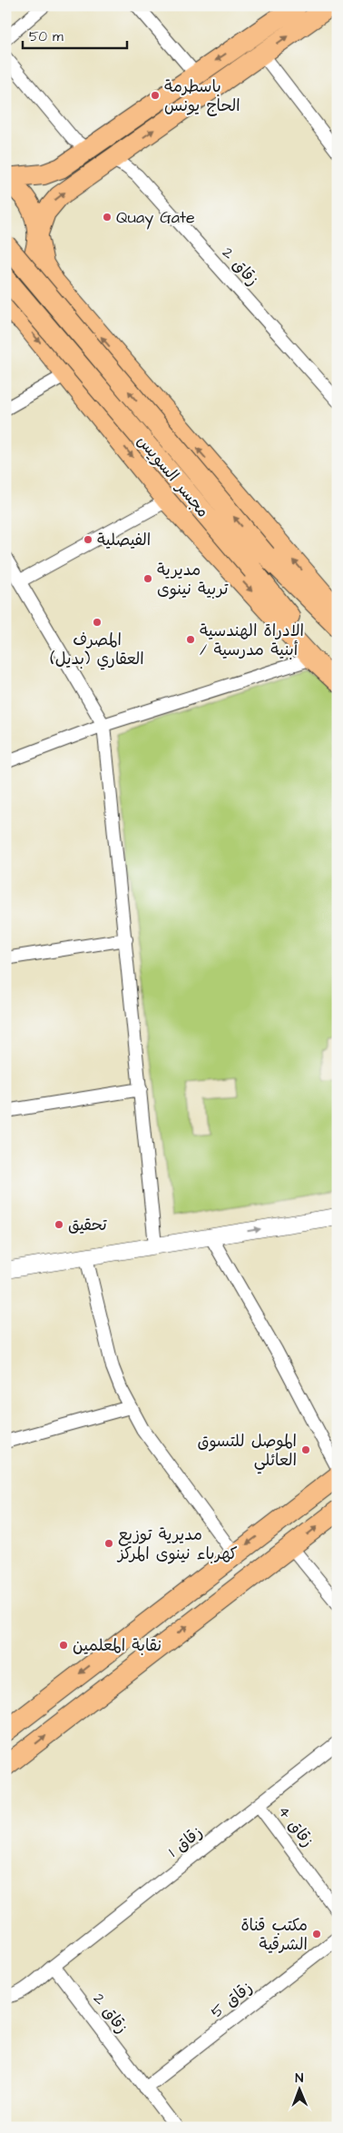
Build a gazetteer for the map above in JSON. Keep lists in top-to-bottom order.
{
  "streets": {
    "main road": ["مجسر السويس"],
    "street": [
      "زقاق 2",
      "زقاق 4",
      "زقاق 1",
      "زقاق 5"
    ]
  },
  "crossings": [
    ["زقاق 2", "زقاق 1"],
    ["زقاق 2", "زقاق 5"],
    ["زقاق 4", "زقاق 1"]
  ],
  "places": [
    "باسطرمة الحاج يونس",
    "Quay Gate",
    "الفيصلية",
    "مديرية تربية نينوى",
    "المصرف العقاري (بديل)",
    "الادراة الهندسية / أبنية مدرسية",
    "تحقيق",
    "الموصل للتسوق العائلي",
    "مديرية توزيع كهرباء نينوى المركز",
    "نقابة المعلمين",
    "مكتب قناة الشرقية"
  ],
  "scale_bar": "50 m",
  "north": "top"
}
